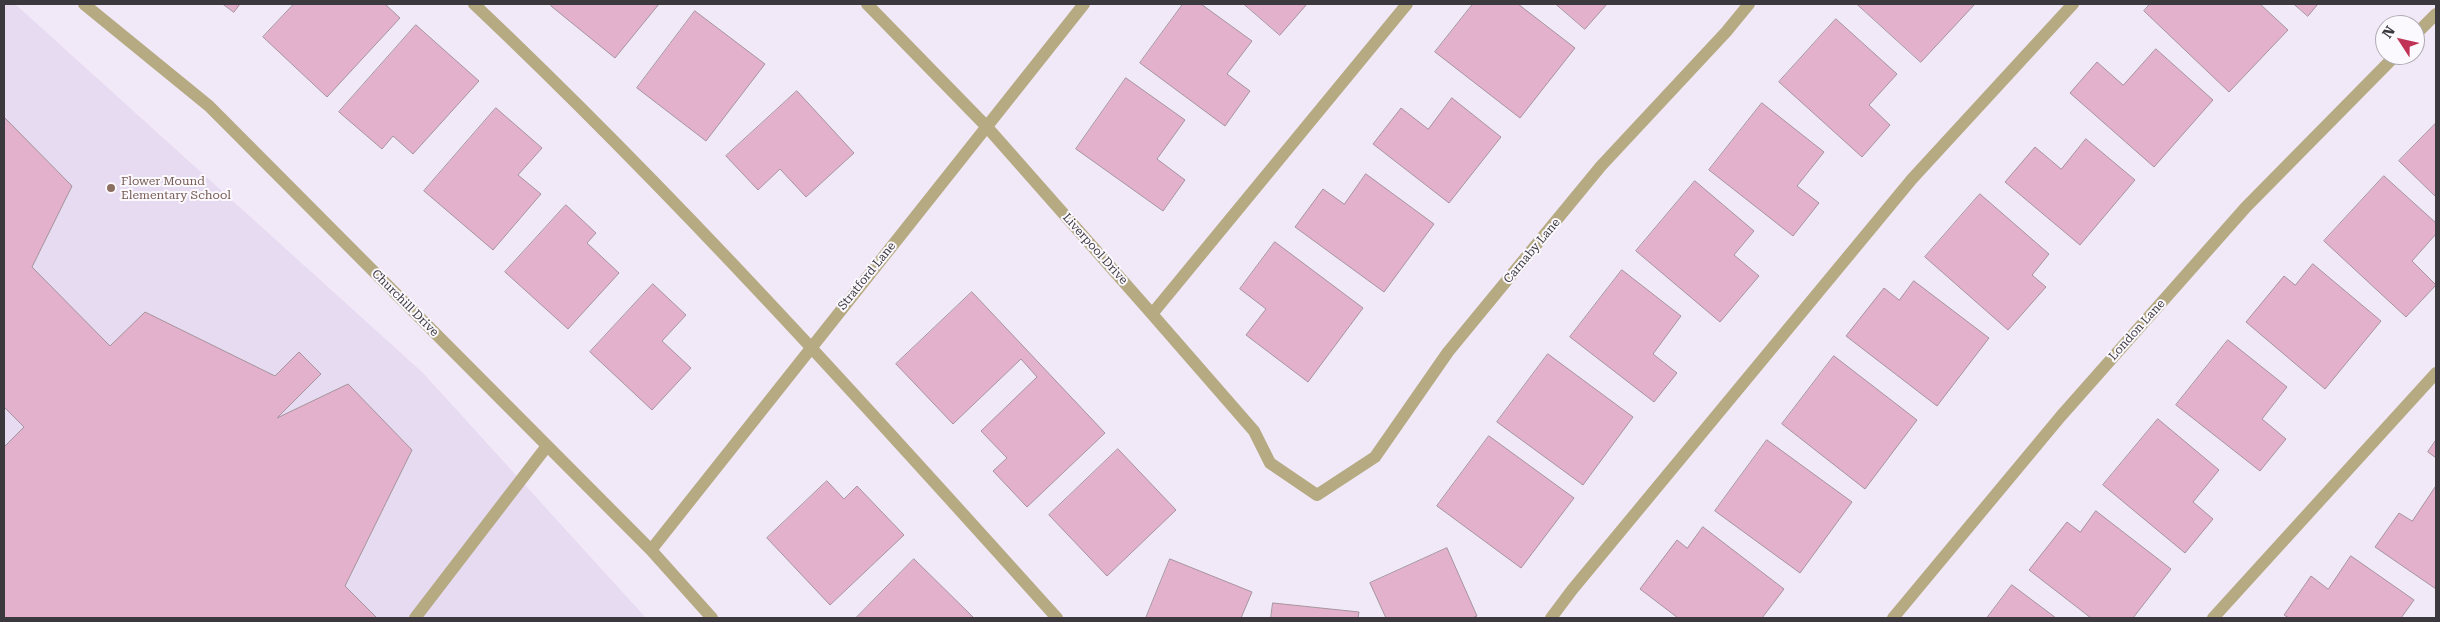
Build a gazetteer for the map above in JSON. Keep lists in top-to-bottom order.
{
  "streets": {
    "street": [
      "Liverpool Drive",
      "Carnaby Lane",
      "Stratford Lane",
      "Churchill Drive",
      "London Lane"
    ]
  },
  "crossings": [
    ["Liverpool Drive", "Carnaby Lane"],
    ["Liverpool Drive", "Stratford Lane"],
    ["Stratford Lane", "Churchill Drive"]
  ],
  "places": ["Flower Mound Elementary School"],
  "north": "top left"
}
